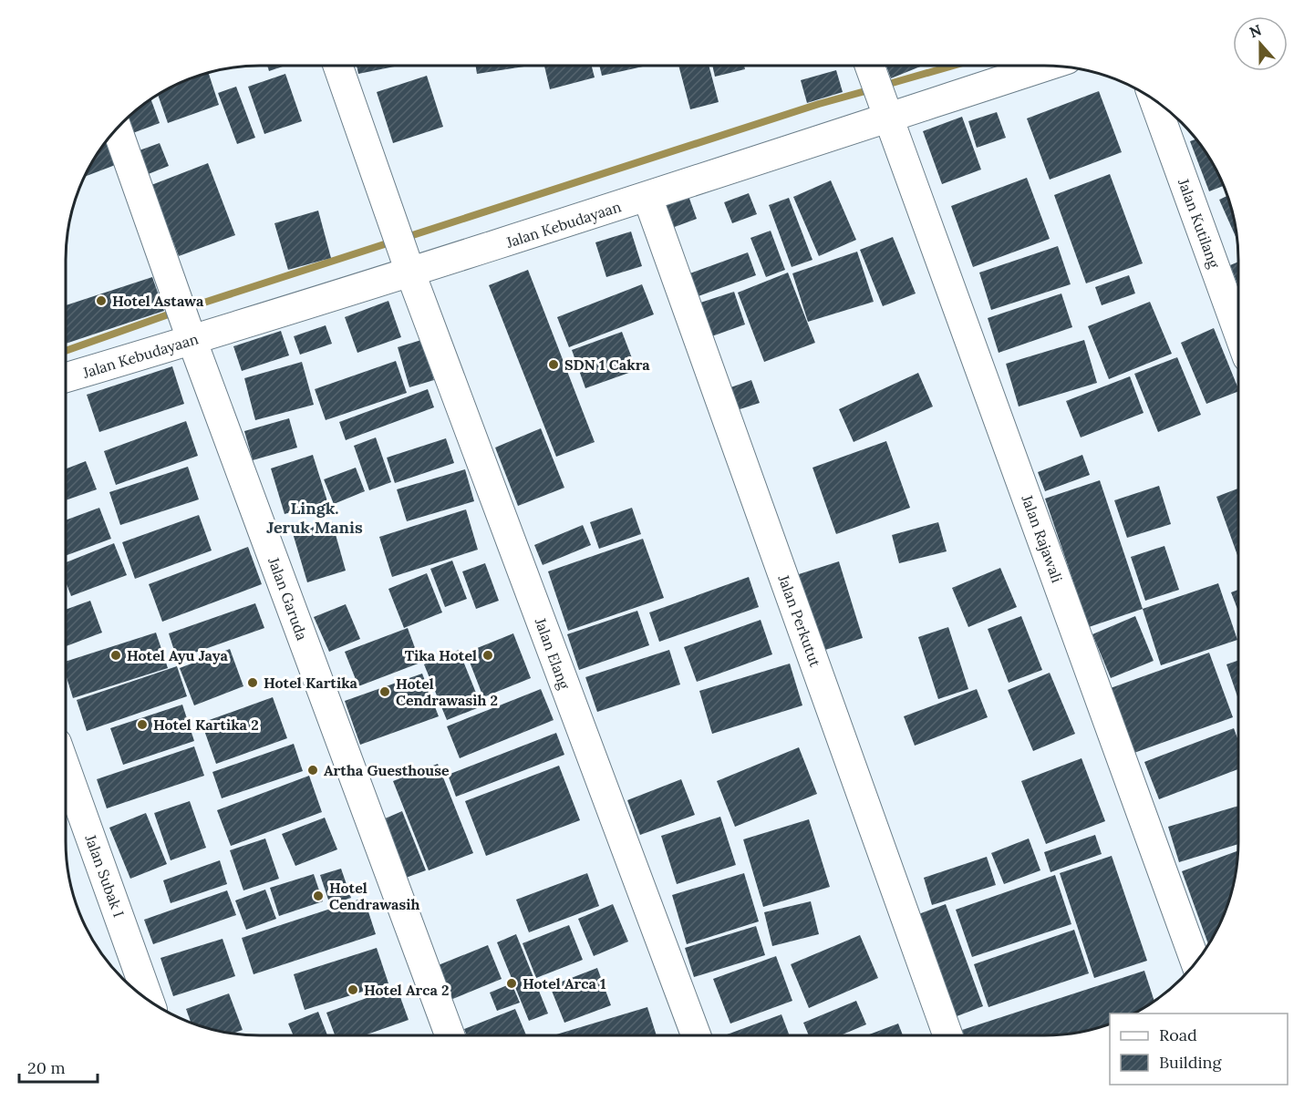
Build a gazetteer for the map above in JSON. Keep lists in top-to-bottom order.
{
  "streets": {
    "street": [
      "Jalan Kutilang",
      "Jalan Kebudayaan",
      "Jalan Rajawali",
      "Jalan Garuda",
      "Jalan Perkutut",
      "Jalan Elang",
      "Jalan Subak I"
    ]
  },
  "crossings": [
    ["Jalan Kebudayaan", "Jalan Rajawali"],
    ["Jalan Kebudayaan", "Jalan Garuda"],
    ["Jalan Kebudayaan", "Jalan Perkutut"],
    ["Jalan Kebudayaan", "Jalan Elang"]
  ],
  "districts": ["Lingk. Jeruk Manis"],
  "places": [
    "Hotel Astawa",
    "SDN 1 Cakra",
    "Hotel Ayu Jaya",
    "Tika Hotel",
    "Hotel Kartika",
    "Hotel Cendrawasih 2",
    "Hotel Kartika 2",
    "Artha Guesthouse",
    "Hotel Cendrawasih",
    "Hotel Arca 1",
    "Hotel Arca 2"
  ],
  "legend": ["Road", "Building"],
  "scale_bar": "20 m",
  "north": "top"
}
